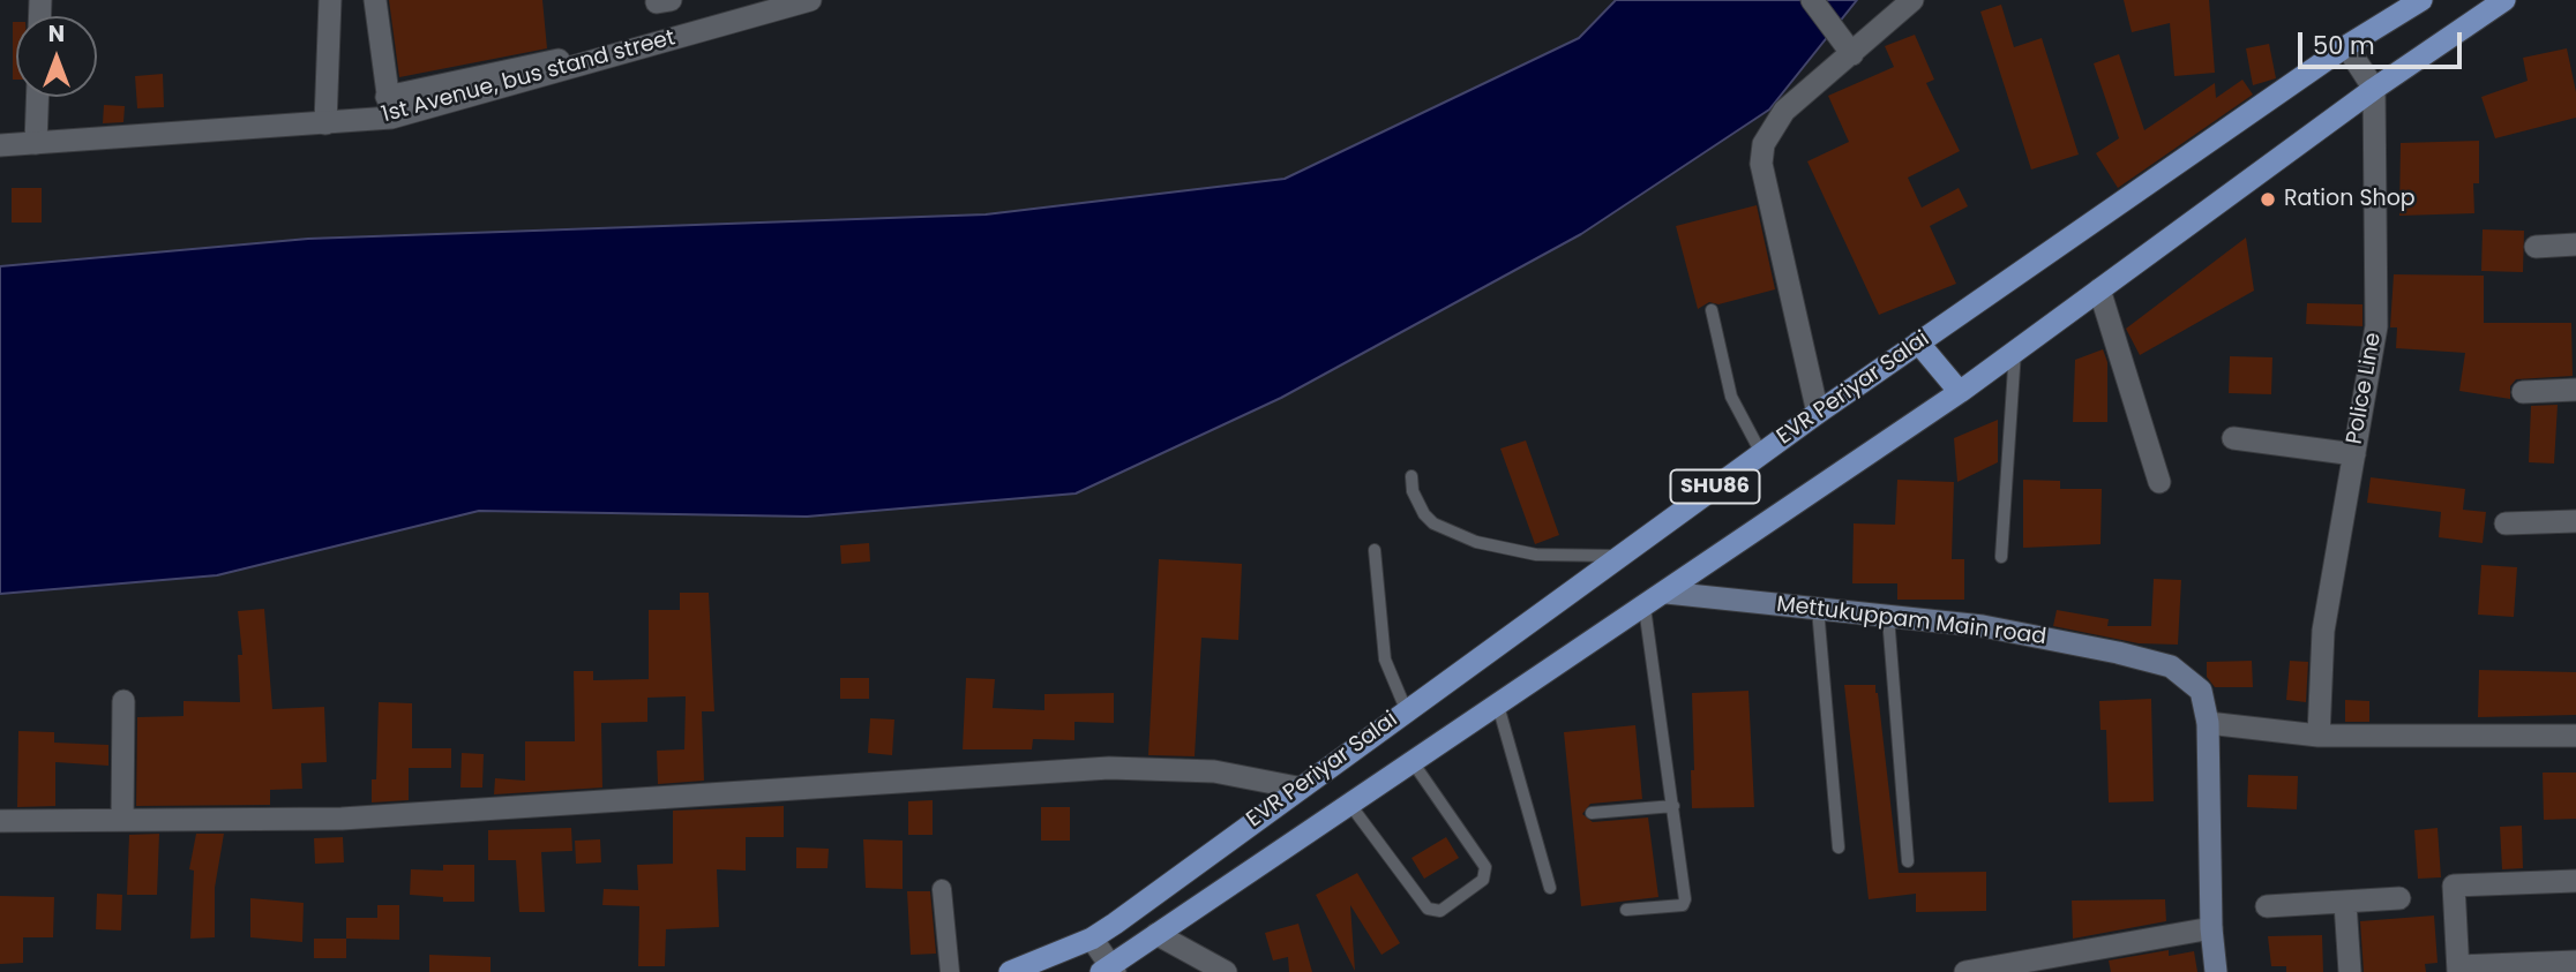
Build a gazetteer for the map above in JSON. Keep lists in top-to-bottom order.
{
  "streets": {
    "main road": ["EVR Periyar Salai", "SHU86", "Mettukuppam Main road"],
    "street": ["1st Avenue, bus stand street", "Police Line"]
  },
  "crossings": [
    ["EVR Periyar Salai", "Police Line"],
    ["EVR Periyar Salai", "Mettukuppam Main road"]
  ],
  "places": ["Ration Shop"],
  "scale_bar": "50 m",
  "north": "top"
}
